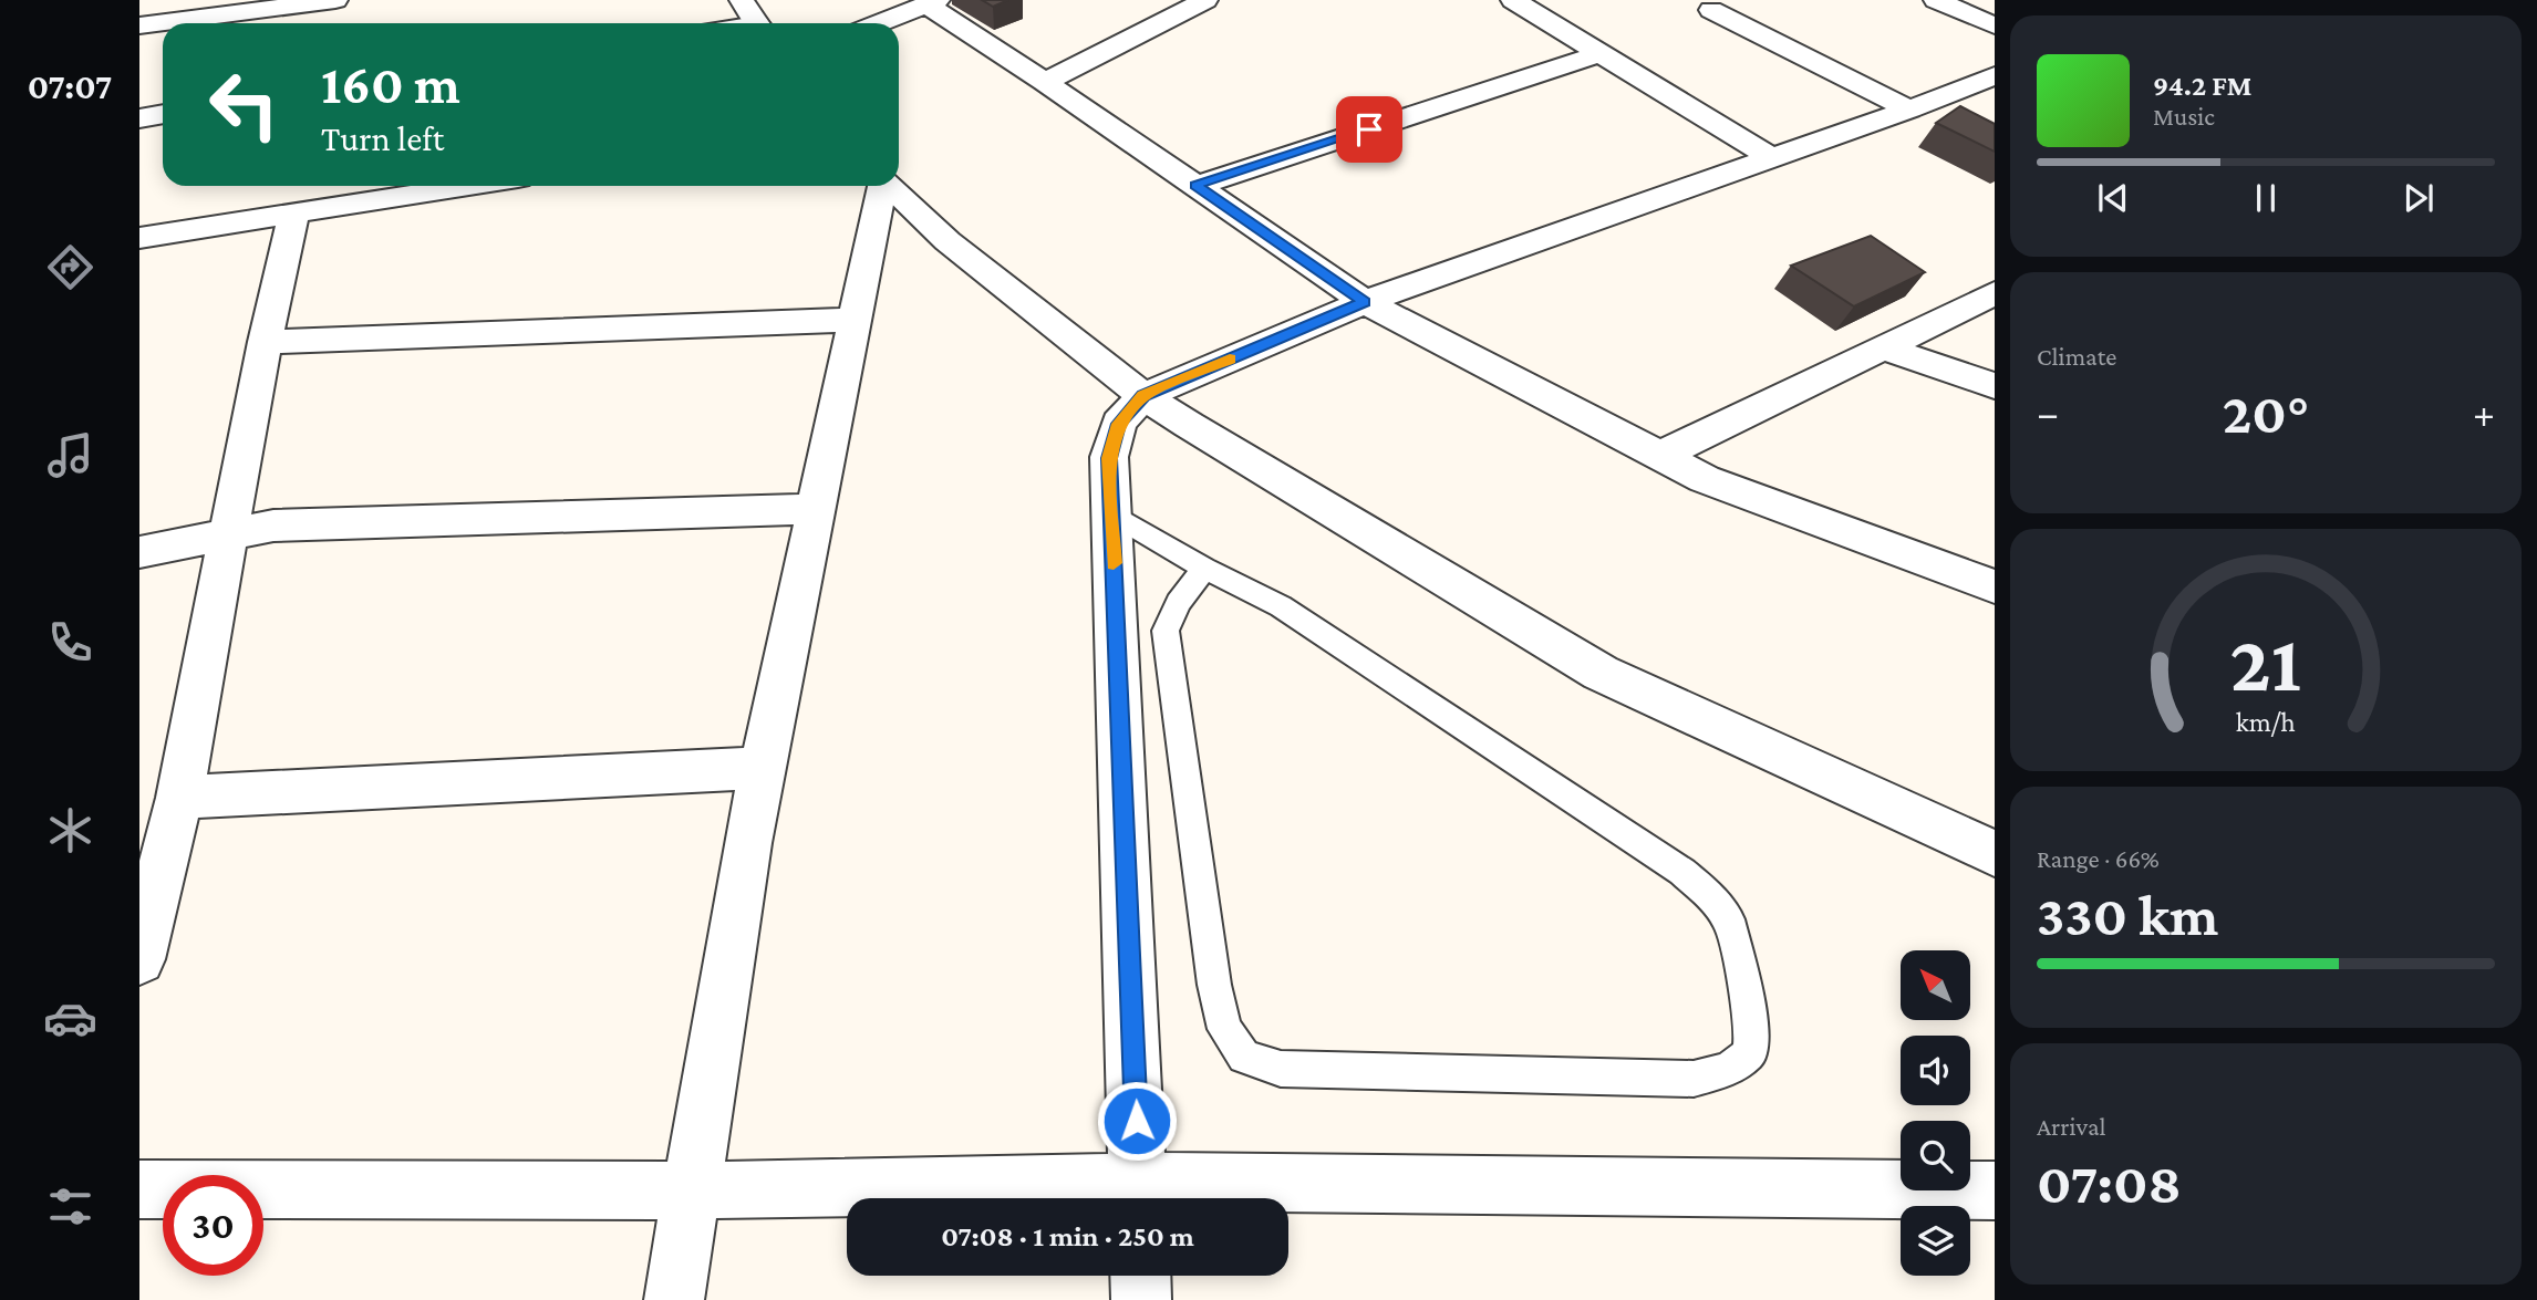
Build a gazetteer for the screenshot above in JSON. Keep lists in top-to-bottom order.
{
  "north": "top left",
  "page": {
    "tabs": "07:07",
    "turn": ["160 m", "Turn left"],
    "song": ["94.2 FM", "Music"],
    "tile": [
      "Climate",
      ["Range · 66%", "330 km"],
      ["Arrival", "07:08"]
    ],
    "heat": ["−", "20°", "+"],
    "limit": "30",
    "trip": "07:08 · 1 min · 250 m",
    "gauge": ["21", "km/h"]
  }
}
